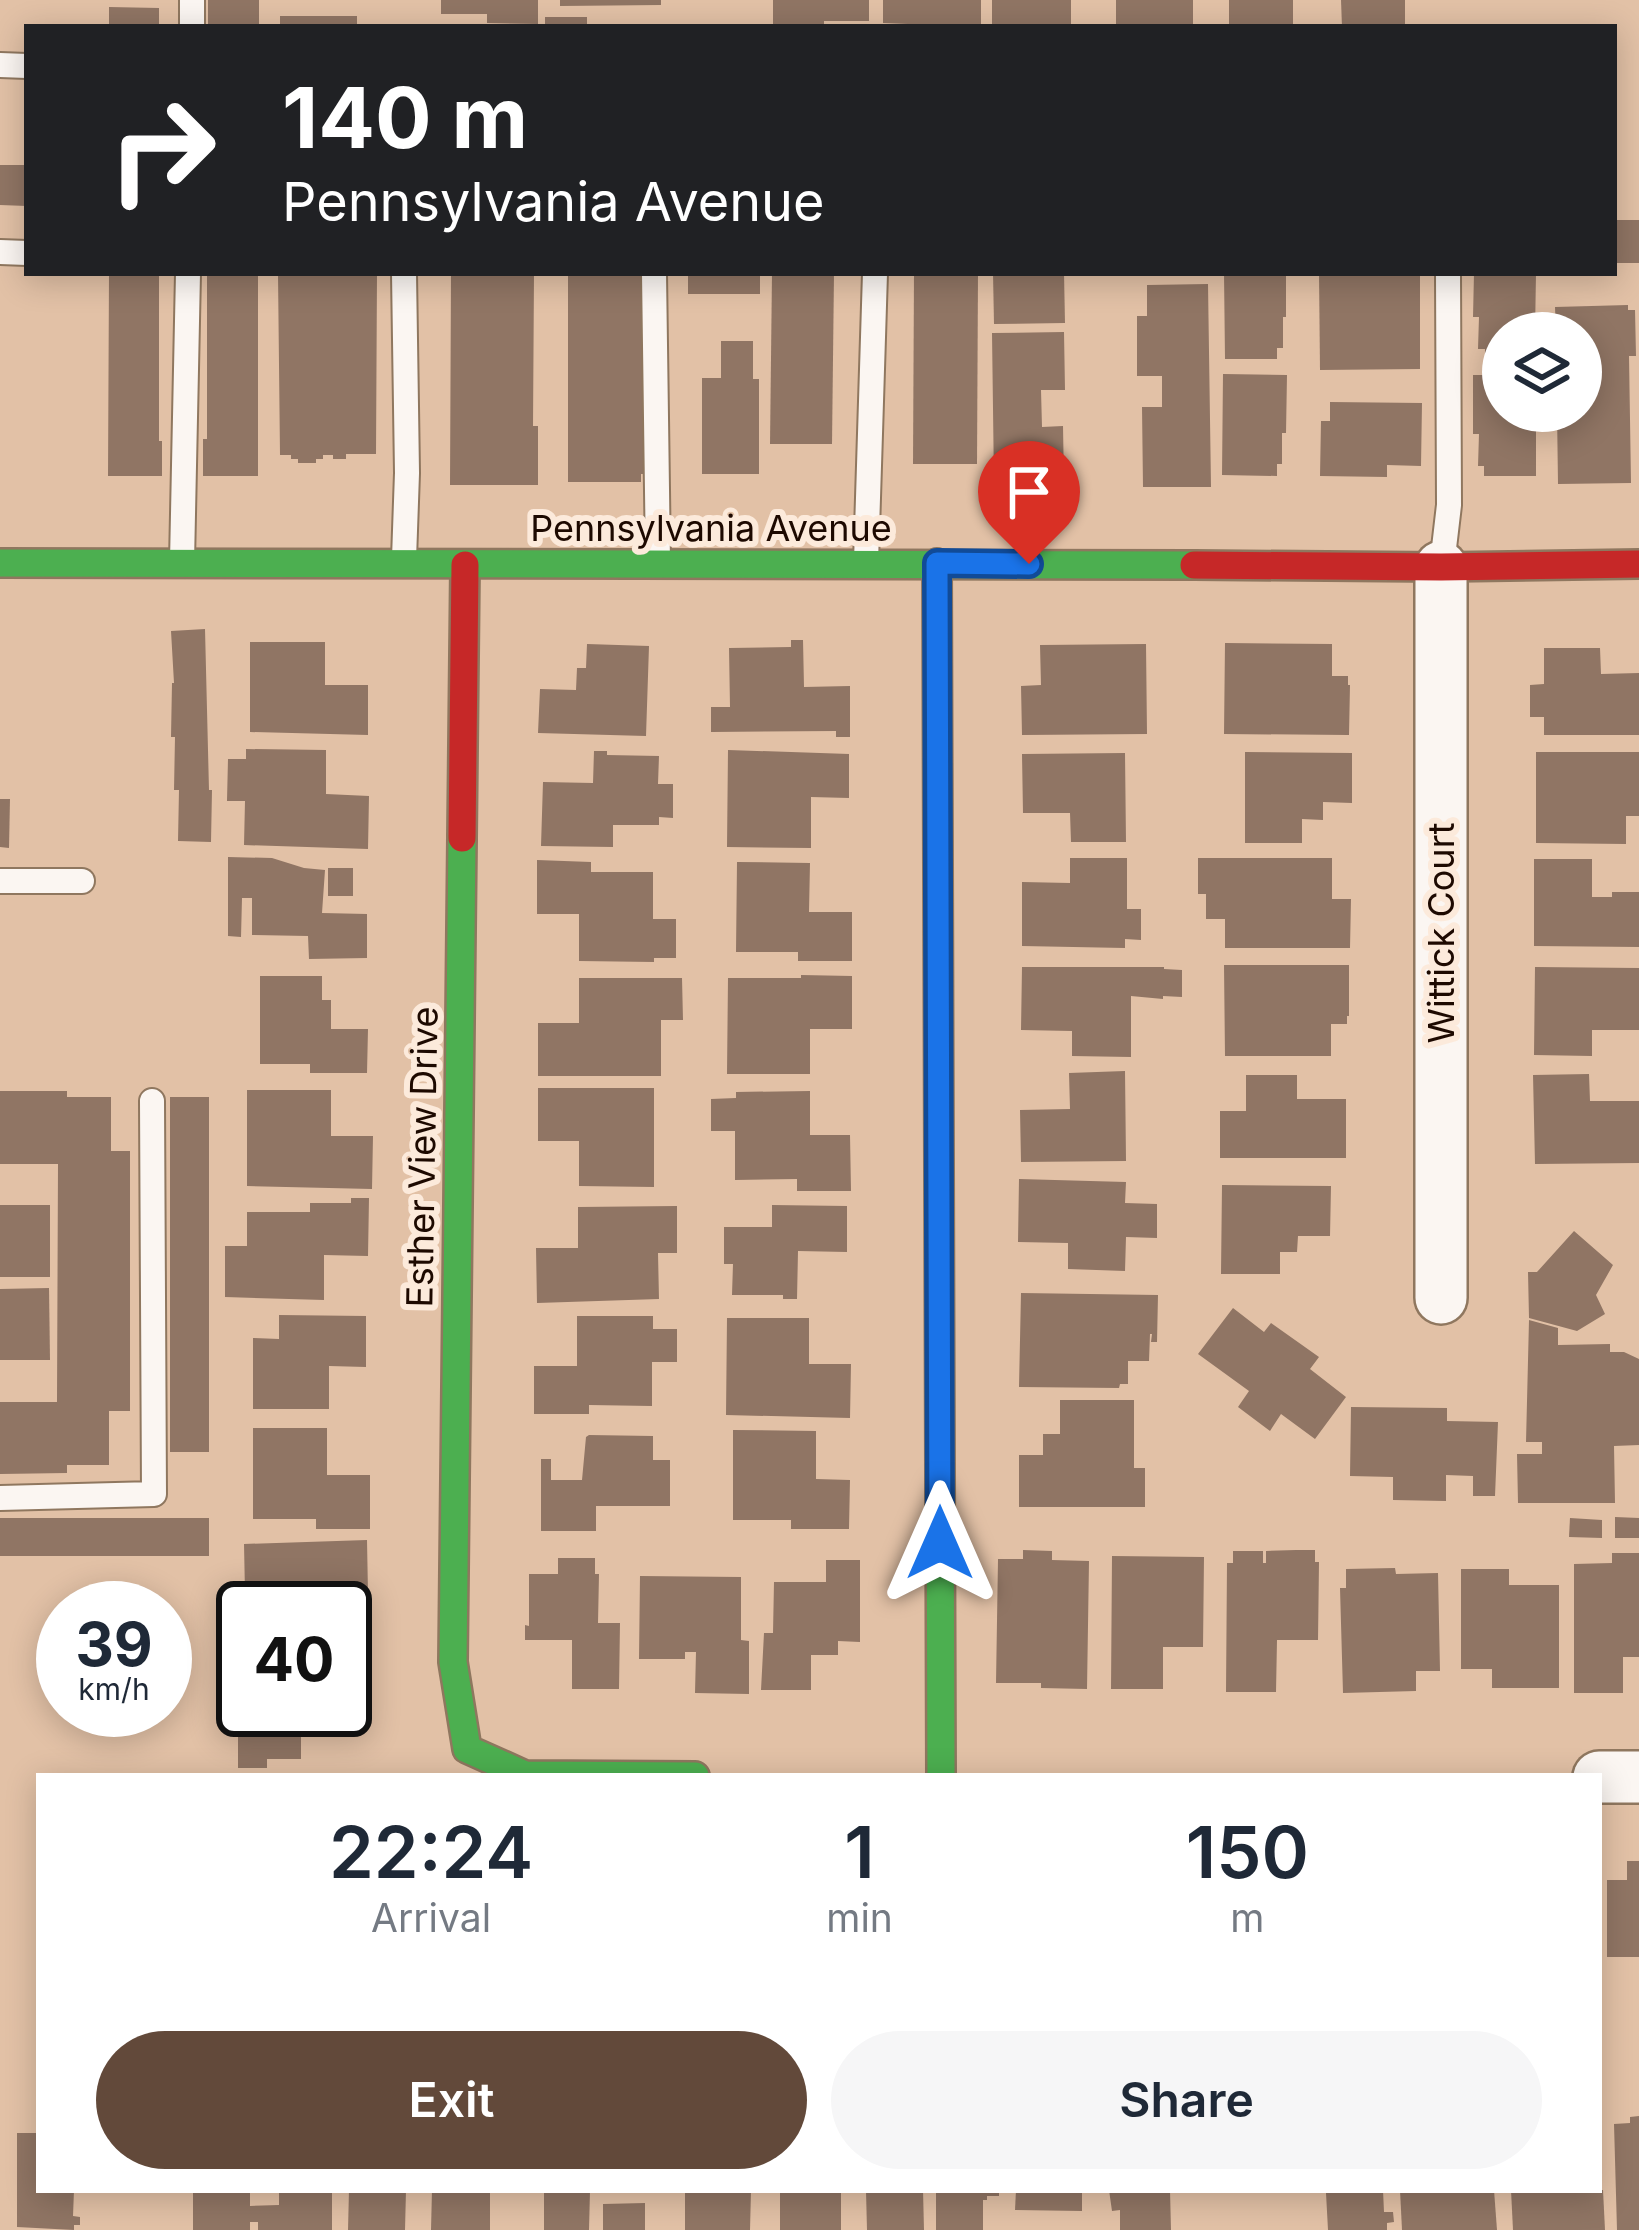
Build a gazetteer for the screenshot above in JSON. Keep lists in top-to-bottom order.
{
  "streets": {
    "street": ["Pennsylvania Avenue", "Wittick Court", "Esther View Drive"]
  },
  "crossings": [
    ["Pennsylvania Avenue", "Wittick Court"],
    ["Pennsylvania Avenue", "Esther View Drive"]
  ],
  "page": {
    "turn": ["140 m", "Pennsylvania Avenue"],
    "speed": "39 km/h",
    "limit": "40",
    "eta": [
      "22:24",
      "Arrival",
      "1",
      "min",
      "150",
      "m"
    ],
    "buttons": ["Exit", "Share"]
  }
}
